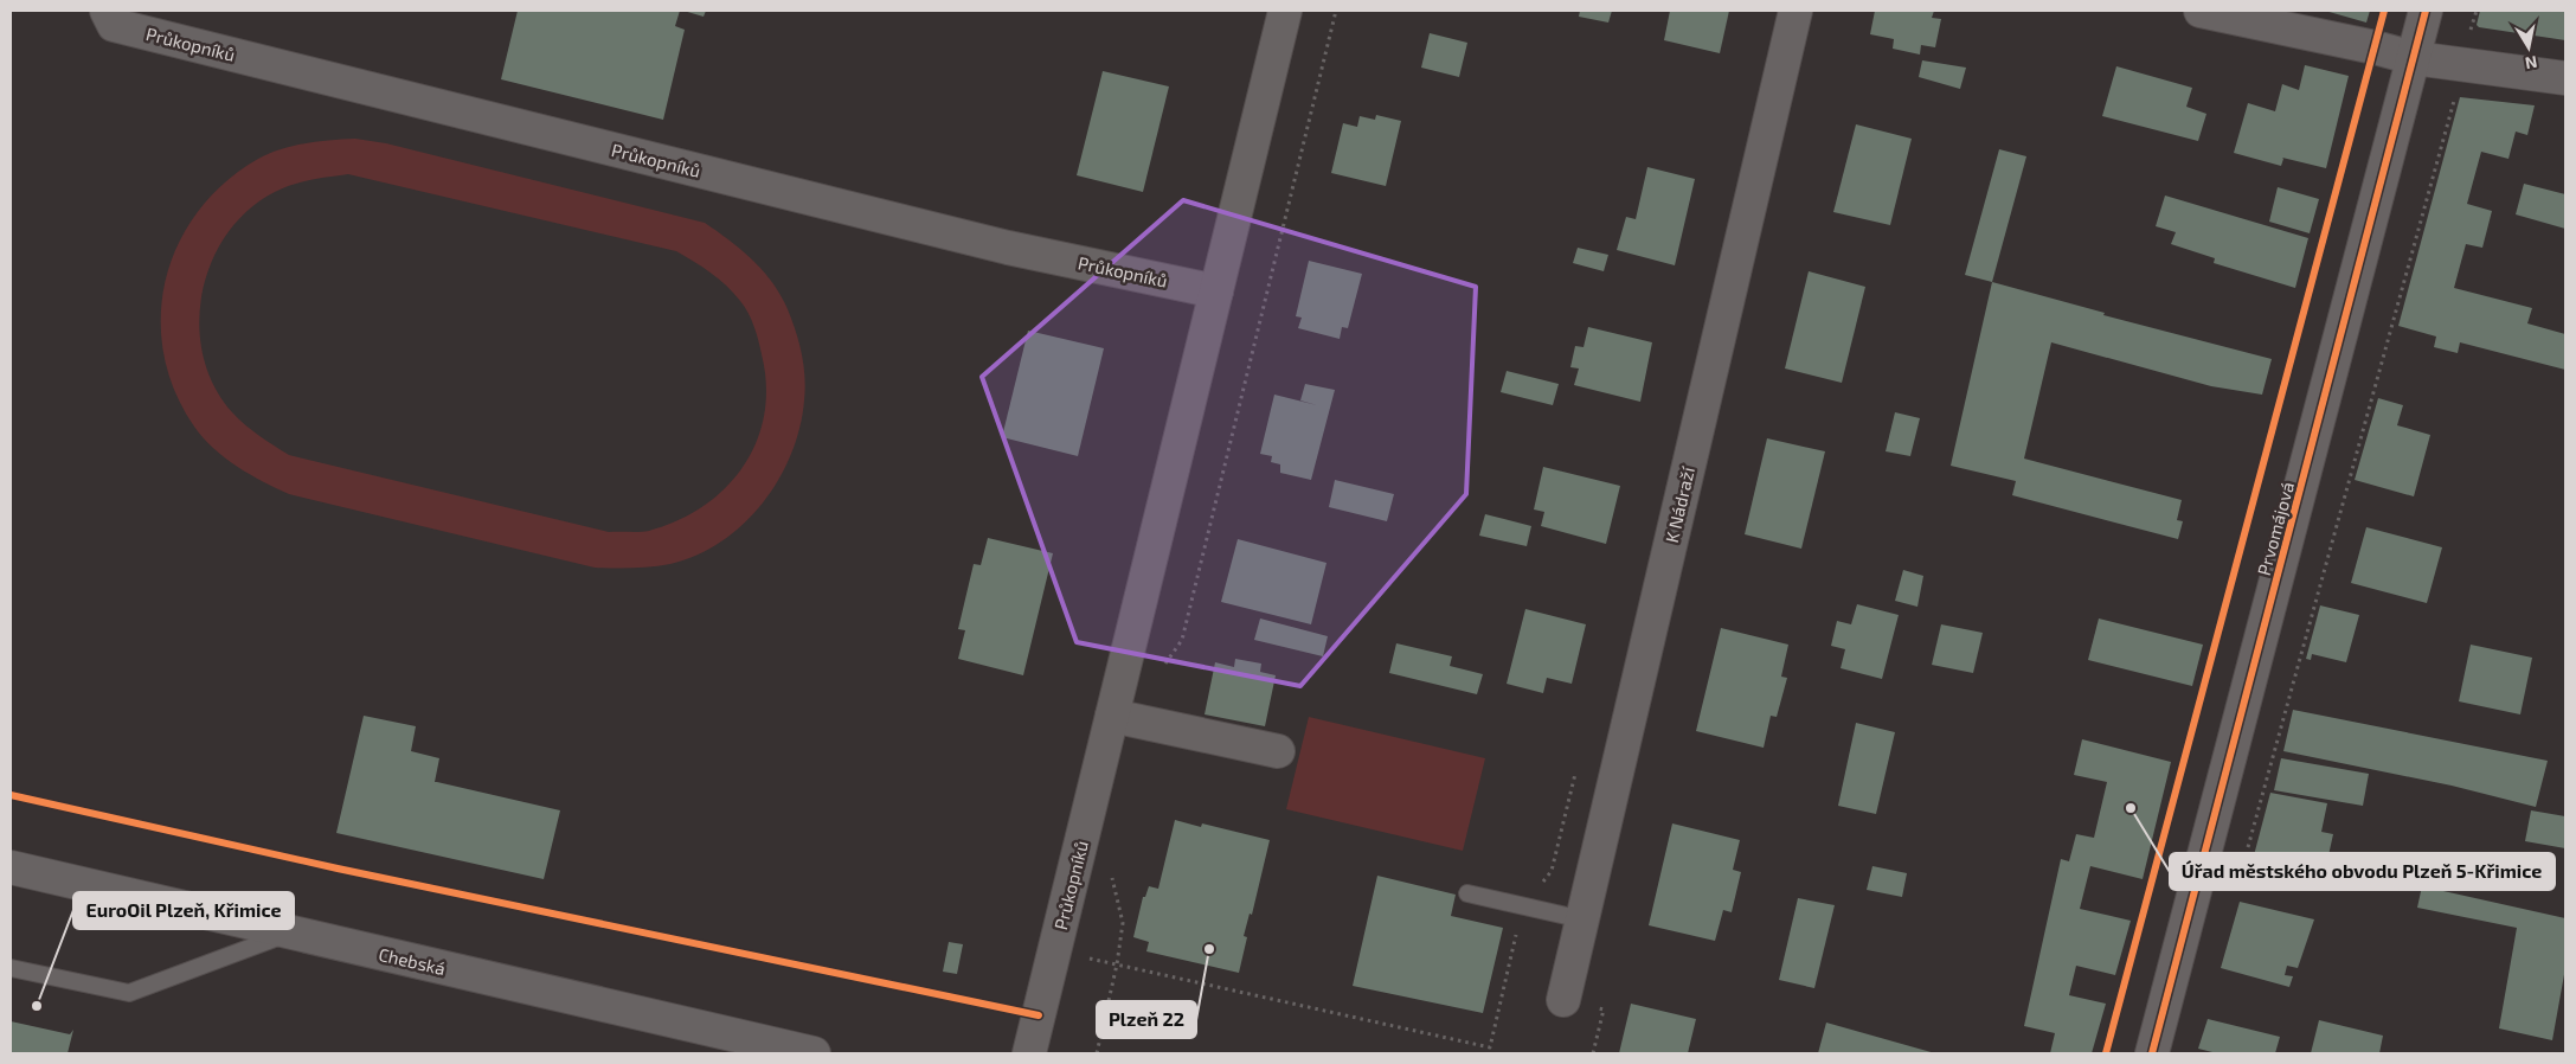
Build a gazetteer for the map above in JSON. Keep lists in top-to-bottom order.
{
  "streets": {
    "street": [
      "Průkopníků",
      "K Nádraží",
      "Prvomájová",
      "Chebská"
    ]
  },
  "places": ["Úřad městského obvodu Plzeň 5-Křimice", "Plzeň 22", "EuroOil Plzeň, Křimice"],
  "north": "bottom"
}
